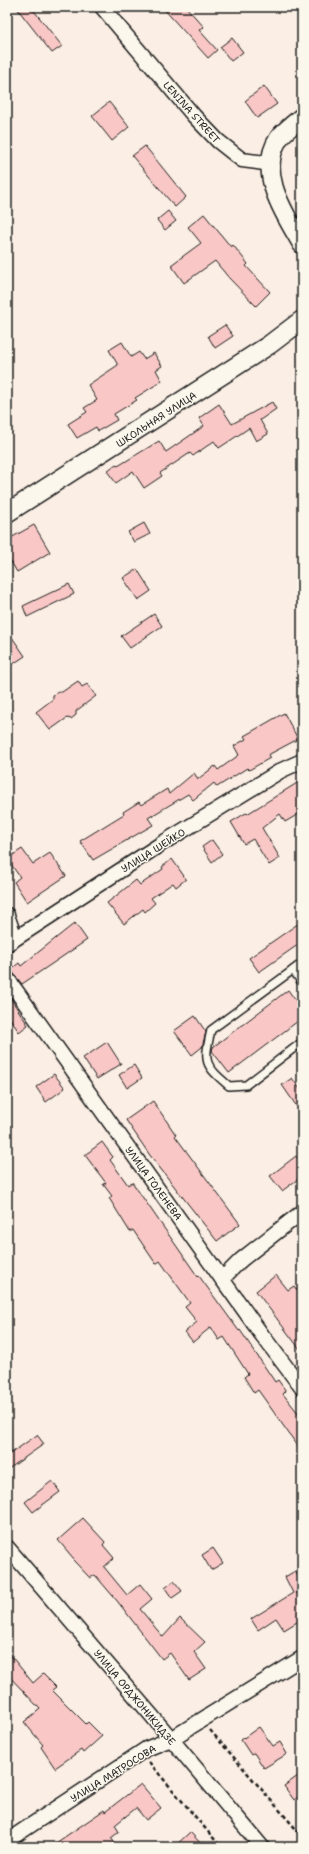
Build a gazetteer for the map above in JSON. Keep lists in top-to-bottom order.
{
  "streets": {
    "street": [
      "LENINA STREET",
      "ШКОЛЬНАЯ УЛИЦА",
      "УЛИЦА ШЕЙКО",
      "УЛИЦА ГОЛЕНЕВА",
      "УЛИЦА ОРДЖОНИКИДЗЕ",
      "УЛИЦА МАТРОСОВА"
    ]
  },
  "crossings": [
    ["УЛИЦА ОРДЖОНИКИДЗЕ", "УЛИЦА МАТРОСОВА"]
  ]
}
